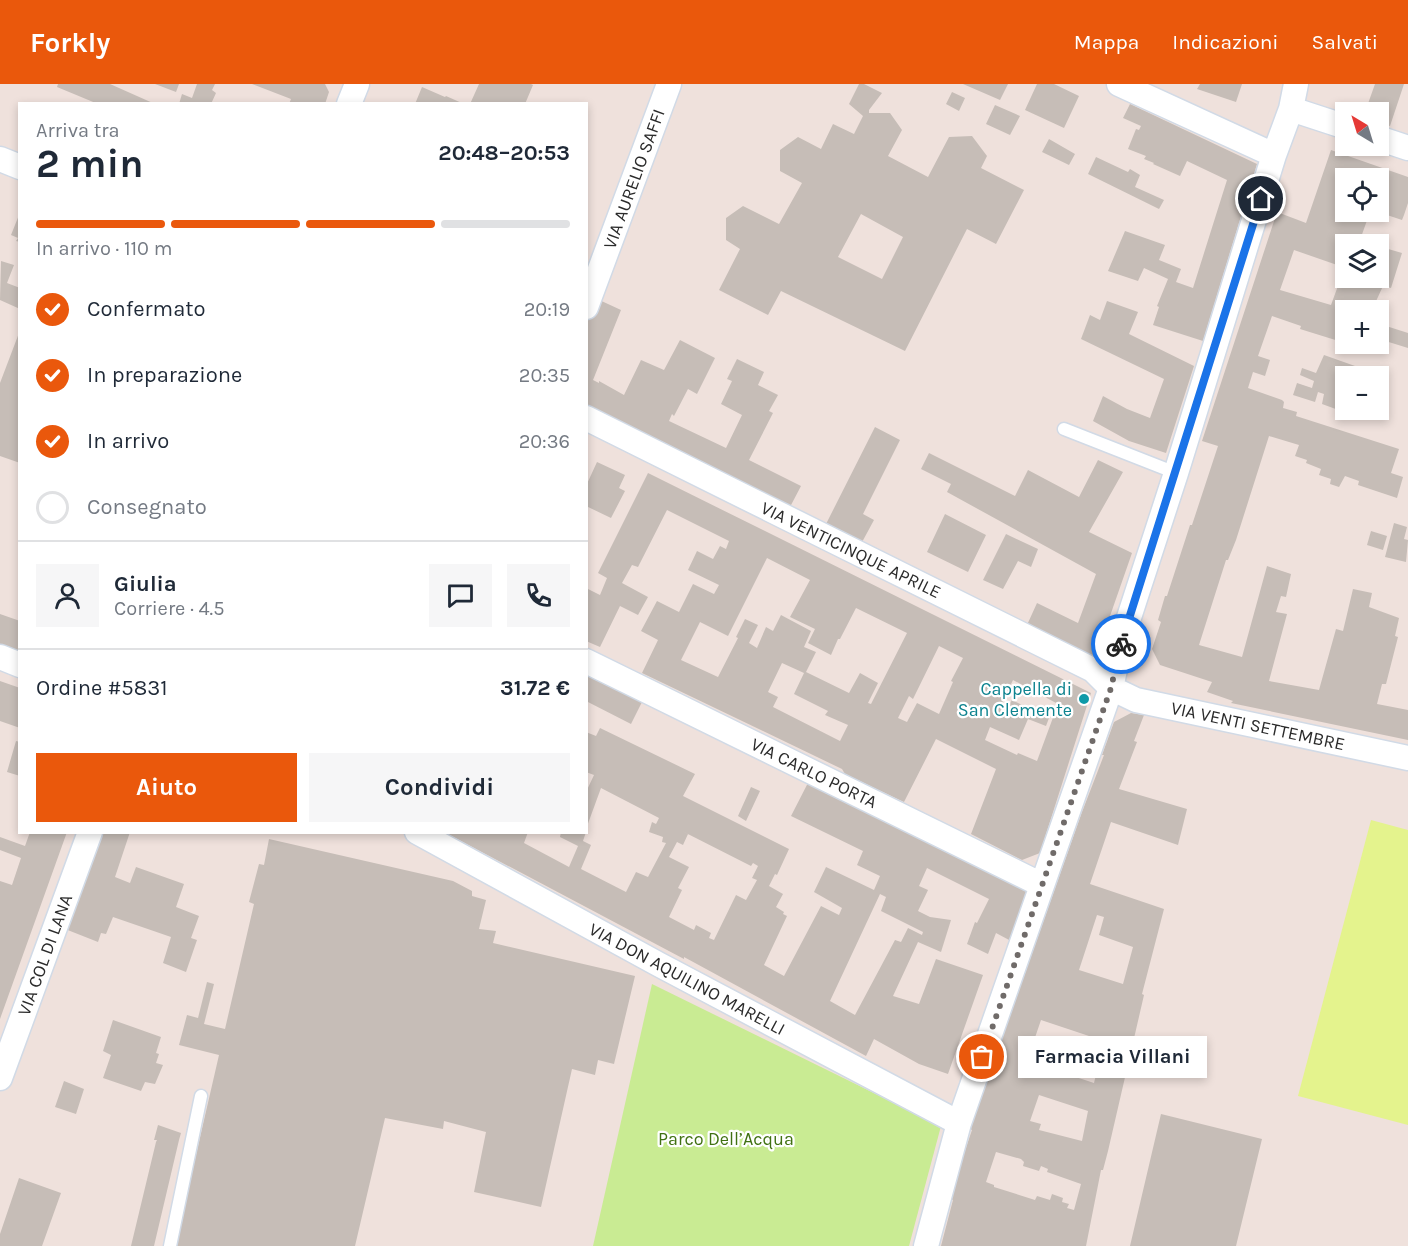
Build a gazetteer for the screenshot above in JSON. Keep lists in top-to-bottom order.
{
  "streets": {
    "street": [
      "VIA AURELIO SAFFI",
      "VIA VENTICINQUE APRILE",
      "VIA VENTI SETTEMBRE",
      "VIA CARLO PORTA",
      "VIA COL DI LANA",
      "VIA DON AQUILINO MARELLI"
    ]
  },
  "crossings": [
    ["VIA VENTICINQUE APRILE", "VIA VENTI SETTEMBRE"]
  ],
  "parks": ["Parco Dell’Acqua"],
  "places": ["Cappella di San Clemente", "Farmacia Villani"],
  "north": "top left",
  "page": {
    "header": "Forkly",
    "nav": ["Mappa", "Indicazioni", "Salvati"],
    "map_buttons": ["+", "−"],
    "heading": ["2 min", "Arriva tra", "20:48–20:53"],
    "panel": [
      "Giulia",
      "Corriere · 4.5",
      "Ordine #5831",
      "31.72 €"
    ],
    "bar": "In arrivo · 110 m",
    "list": [
      ["Confermato", "20:19"],
      ["In preparazione", "20:35"],
      ["In arrivo", "20:36"],
      "Consegnato"
    ],
    "buttons": ["Aiuto", "Condividi"],
    "bubble": "Farmacia Villani"
  }
}
